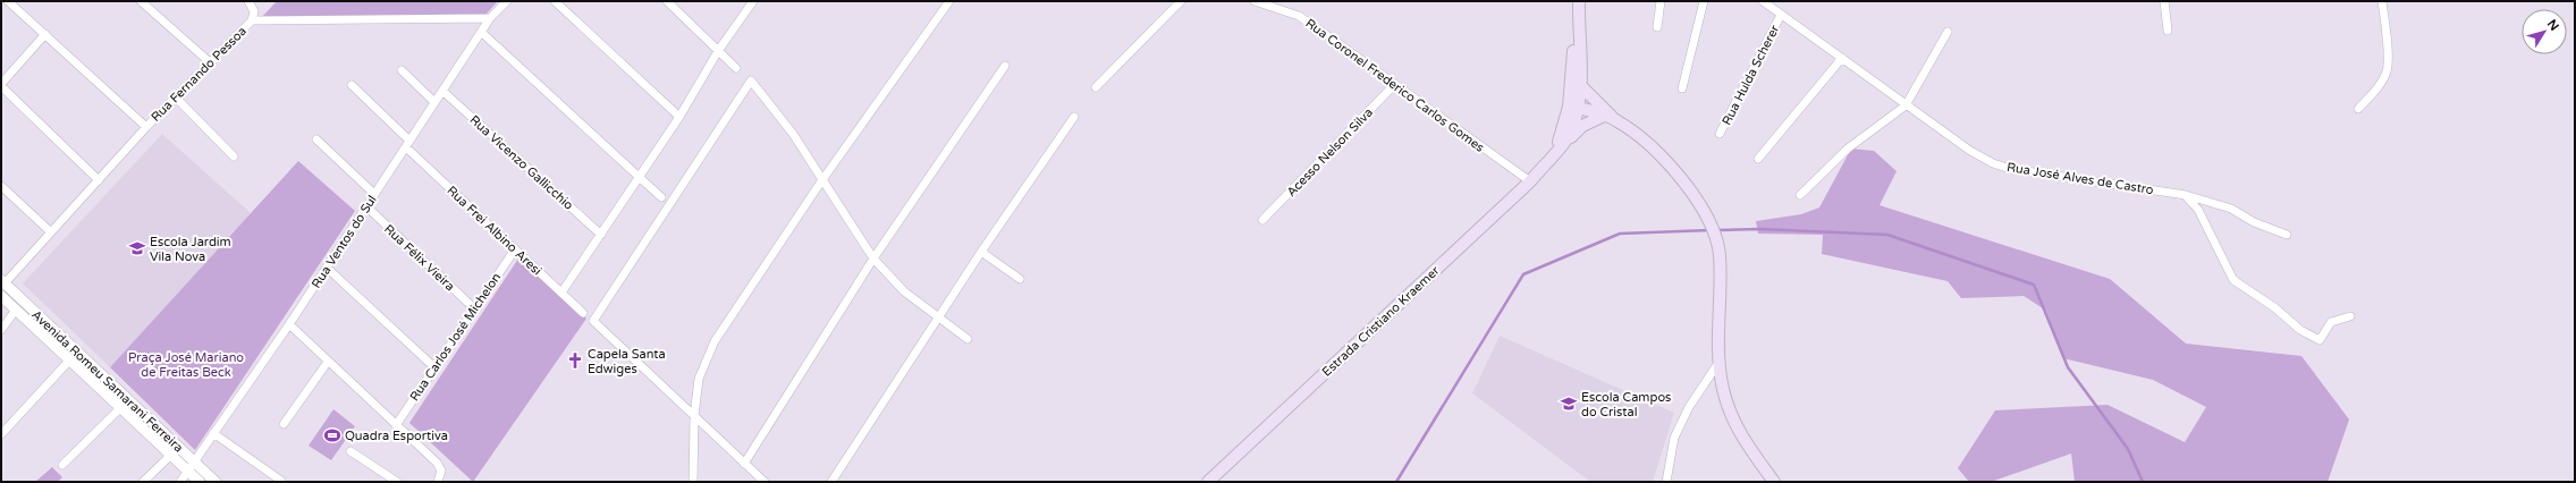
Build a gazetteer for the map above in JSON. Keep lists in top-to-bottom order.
{
  "streets": {
    "main road": ["Estrada Cristiano Kraemer"],
    "street": [
      "Rua Fernando Pessoa",
      "Rua Hulda Scherer",
      "Rua Coronel Frederico Carlos Gomes",
      "Acesso Nelson Silva",
      "Rua Vicenzo Gallicchio",
      "Rua José Alves de Castro",
      "Rua Frei Albino Aresi",
      "Rua Ventos do Sul",
      "Rua Félix Vieira",
      "Rua Carlos José Michelon",
      "Avenida Romeu Samarani Ferreira"
    ]
  },
  "crossings": [
    ["Rua Fernando Pessoa", "Rua Ventos do Sul"],
    ["Rua Fernando Pessoa", "Avenida Romeu Samarani Ferreira"],
    ["Rua Hulda Scherer", "Rua José Alves de Castro"],
    ["Rua Coronel Frederico Carlos Gomes", "Acesso Nelson Silva"],
    ["Rua Coronel Frederico Carlos Gomes", "Estrada Cristiano Kraemer"],
    ["Rua Vicenzo Gallicchio", "Rua Ventos do Sul"],
    ["Rua Frei Albino Aresi", "Rua Ventos do Sul"],
    ["Rua Frei Albino Aresi", "Rua Carlos José Michelon"],
    ["Rua Ventos do Sul", "Rua Félix Vieira"],
    ["Rua Ventos do Sul", "Avenida Romeu Samarani Ferreira"],
    ["Rua Félix Vieira", "Rua Carlos José Michelon"]
  ],
  "parks": ["Praça José Mariano de Freitas Beck"],
  "places": {
    "school or university": ["Escola Jardim Vila Nova", "Escola Campos do Cristal"],
    "church": ["Capela Santa Edwiges"],
    "sports": ["Quadra Esportiva"]
  },
  "north": "top right"
}
